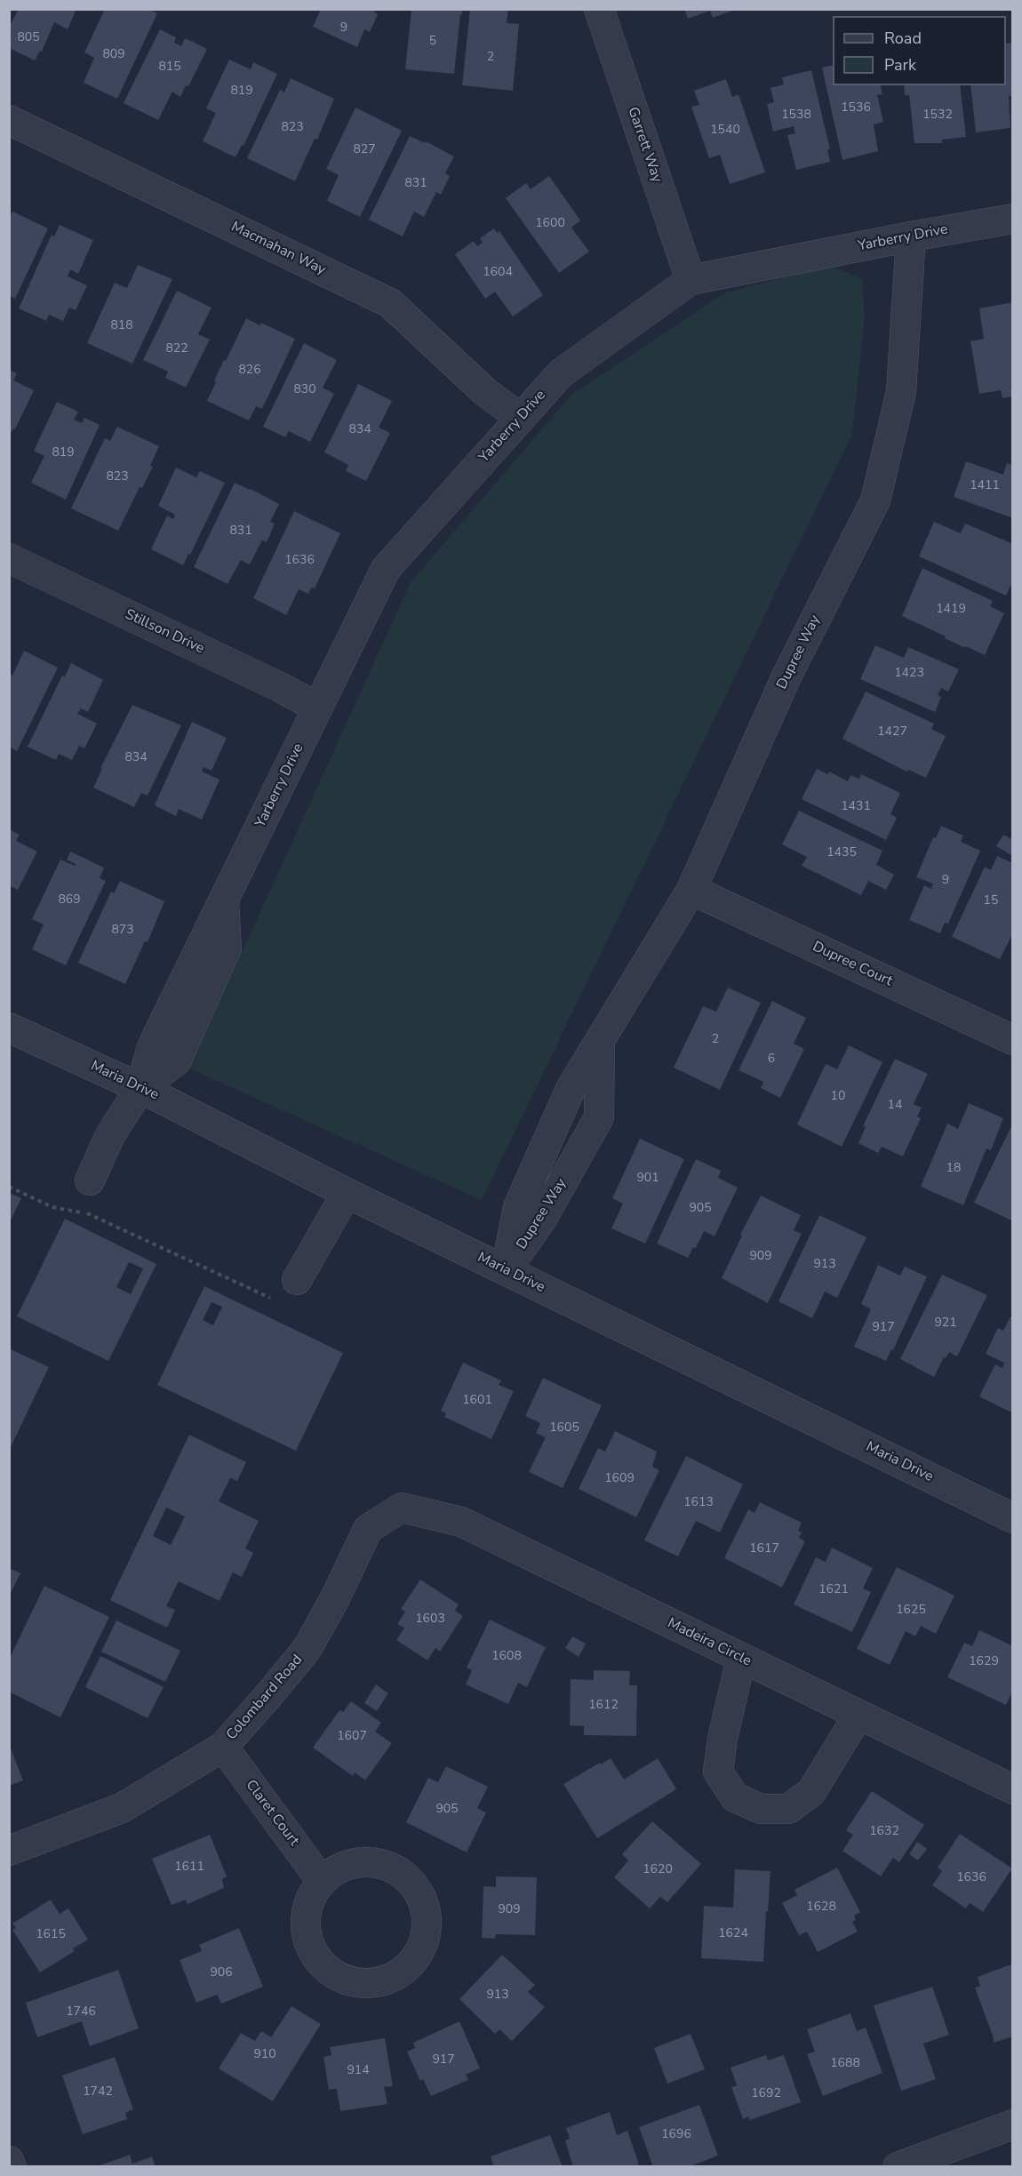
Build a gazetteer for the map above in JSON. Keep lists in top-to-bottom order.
{
  "streets": {
    "street": [
      "Garrett Way",
      "Yarberry Drive",
      "Macmahan Way",
      "Stillson Drive",
      "Dupree Way",
      "Dupree Court",
      "Maria Drive",
      "Madeira Circle",
      "Colombard Road",
      "Claret Court"
    ]
  },
  "crossings": [
    ["Garrett Way", "Yarberry Drive"],
    ["Yarberry Drive", "Macmahan Way"],
    ["Yarberry Drive", "Stillson Drive"],
    ["Yarberry Drive", "Dupree Way"],
    ["Yarberry Drive", "Maria Drive"],
    ["Dupree Way", "Dupree Court"],
    ["Dupree Way", "Maria Drive"],
    ["Madeira Circle", "Colombard Road"],
    ["Colombard Road", "Claret Court"]
  ],
  "house_numbers": [
    "9",
    "805",
    "5",
    "809",
    "2",
    "815",
    "819",
    "1536",
    "1538",
    "1532",
    "823",
    "1540",
    "827",
    "831",
    "1600",
    "1604",
    "818",
    "822",
    "826",
    "830",
    "834",
    "819",
    "823",
    "1411",
    "831",
    "1636",
    "1419",
    "1423",
    "1427",
    "834",
    "1431",
    "1435",
    "9",
    "869",
    "15",
    "873",
    "2",
    "6",
    "10",
    "14",
    "18",
    "901",
    "905",
    "909",
    "913",
    "921",
    "917",
    "1601",
    "1605",
    "1609",
    "1613",
    "1617",
    "1621",
    "1625",
    "1603",
    "1608",
    "1629",
    "1612",
    "1607",
    "905",
    "1632",
    "1611",
    "1620",
    "1636",
    "1628",
    "909",
    "1624",
    "1615",
    "906",
    "913",
    "1746",
    "910",
    "917",
    "1688",
    "914",
    "1742",
    "1692",
    "1696"
  ],
  "legend": ["Road", "Park"]
}
